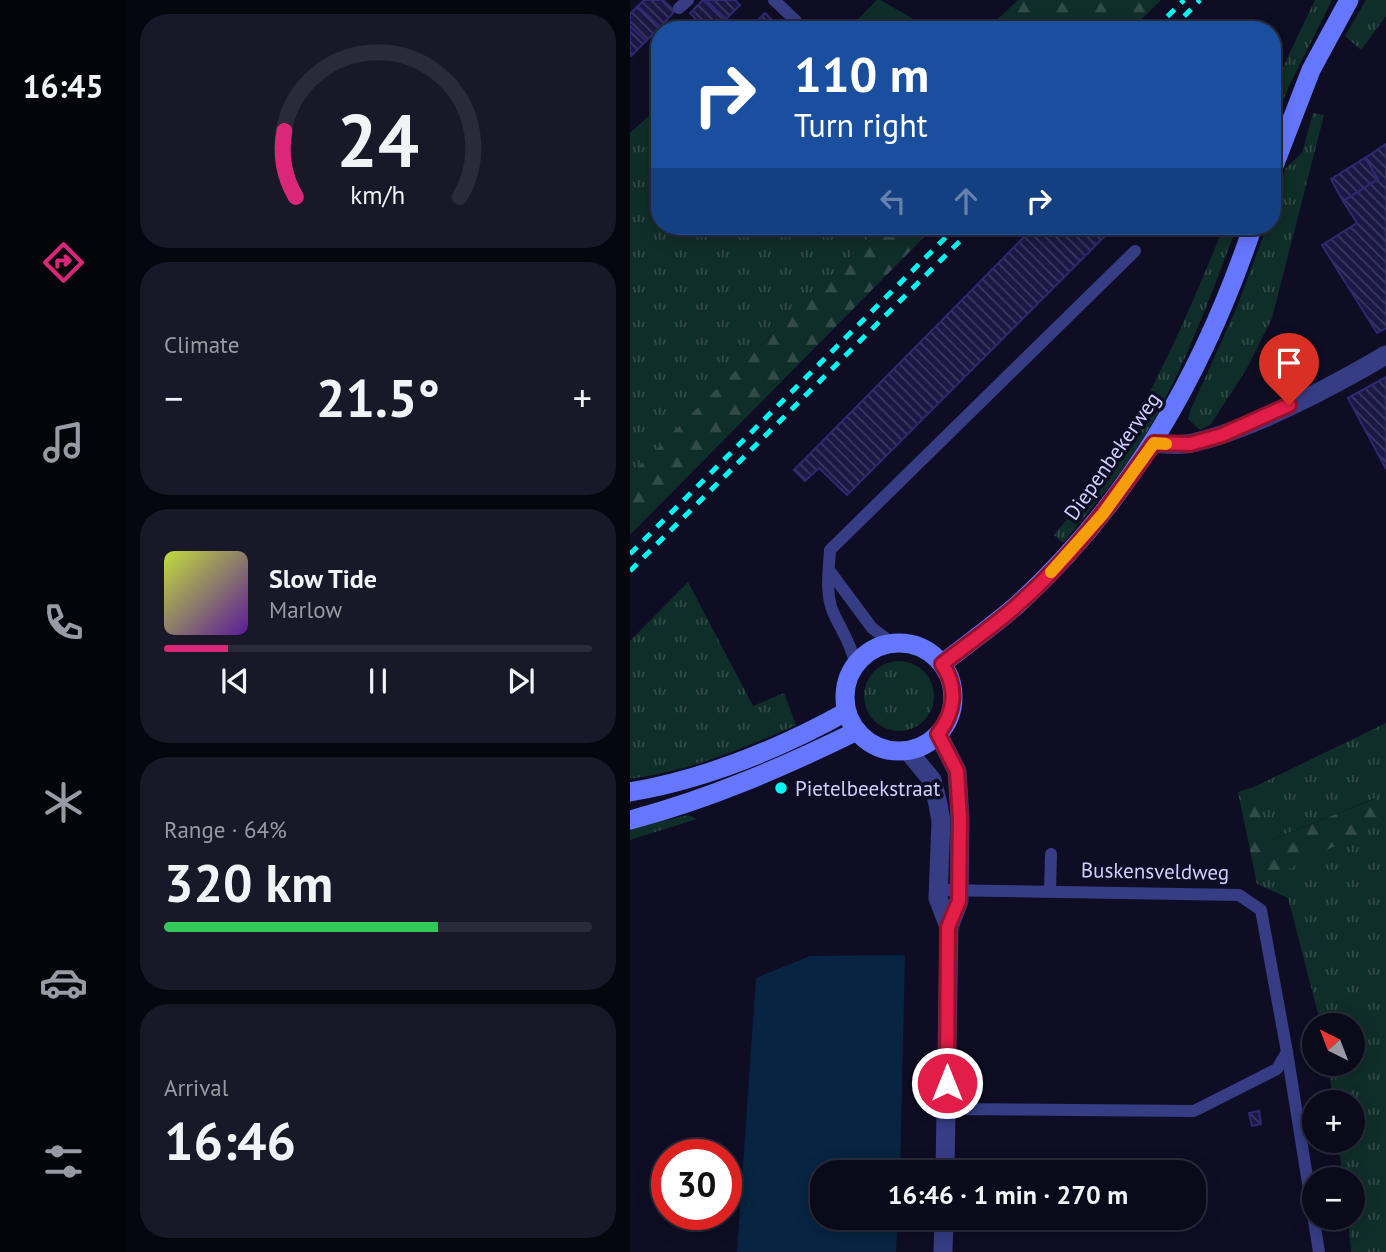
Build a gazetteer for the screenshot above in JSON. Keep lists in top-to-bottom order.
{
  "streets": {
    "main road": ["Diepenbekerweg"],
    "lane": ["Buskensveldweg"]
  },
  "places": ["Pietelbeekstraat"],
  "north": "top left",
  "page": {
    "tabs": "16:45",
    "turn": ["110 m", "Turn right"],
    "tile": [
      "Climate",
      ["Range · 64%", "320 km"],
      ["Arrival", "16:46"]
    ],
    "heat": ["−", "21.5°", "+"],
    "song": ["Slow Tide", "Marlow"],
    "map_buttons": ["+", "−"],
    "limit": "30",
    "trip": "16:46 · 1 min · 270 m",
    "gauge": ["24", "km/h"]
  }
}
